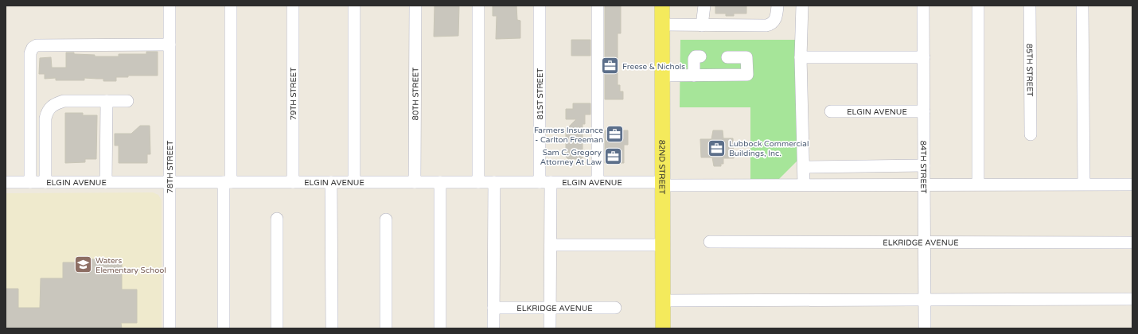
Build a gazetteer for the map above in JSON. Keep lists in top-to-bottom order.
{
  "streets": {
    "main road": ["82ND STREET"],
    "street": [
      "85TH STREET",
      "79TH STREET",
      "80TH STREET",
      "81ST STREET",
      "ELGIN AVENUE",
      "78TH STREET",
      "84TH STREET",
      "ELKRIDGE AVENUE"
    ]
  },
  "crossings": [
    ["79TH STREET", "ELGIN AVENUE"],
    ["80TH STREET", "ELGIN AVENUE"],
    ["81ST STREET", "ELGIN AVENUE"],
    ["81ST STREET", "ELKRIDGE AVENUE"],
    ["ELGIN AVENUE", "78TH STREET"],
    ["ELGIN AVENUE", "82ND STREET"],
    ["ELGIN AVENUE", "84TH STREET"],
    ["84TH STREET", "ELKRIDGE AVENUE"]
  ],
  "places": {
    "office": [
      "Freese & Nichols",
      "Farmers Insurance - Carlton Freeman",
      "Lubbock Commercial Buildings, Inc.",
      "Sam C. Gregory Attorney At Law"
    ],
    "school or university": ["Waters Elementary School"]
  }
}
